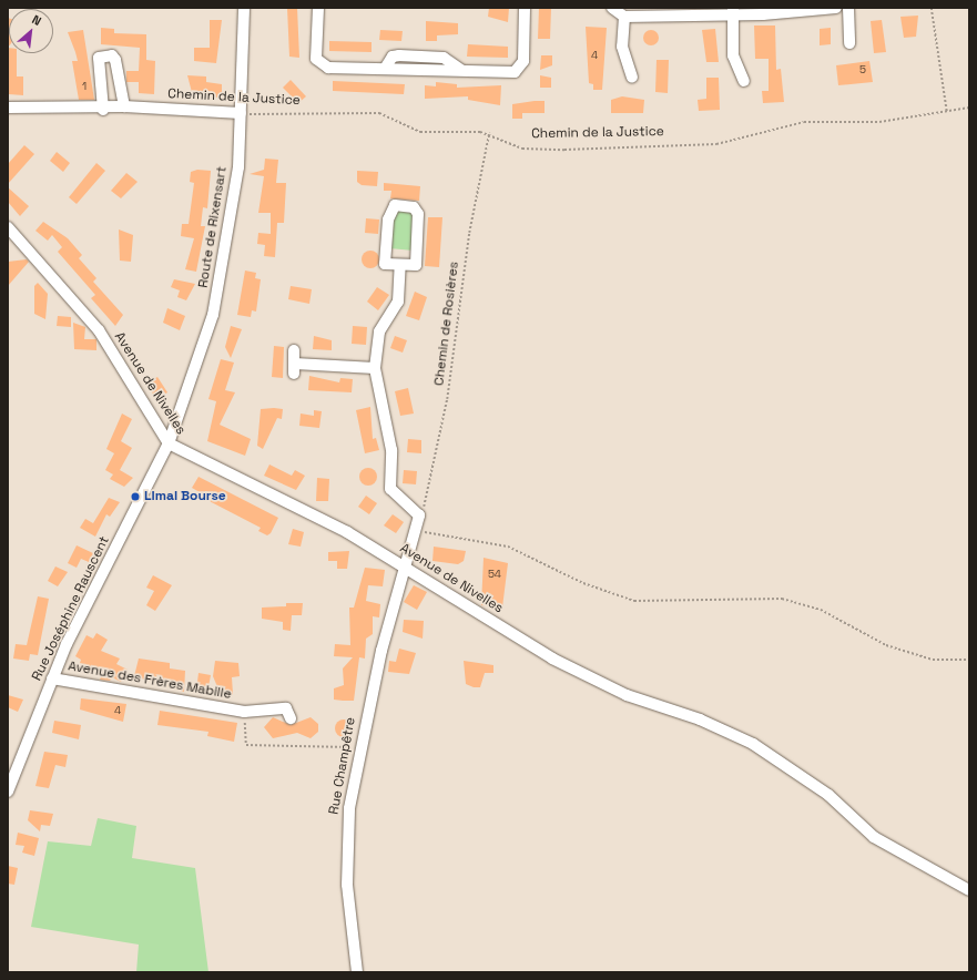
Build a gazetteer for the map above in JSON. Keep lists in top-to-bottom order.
{
  "streets": {
    "street": [
      "Chemin de la Justice",
      "Route de Rixensart",
      "Avenue de Nivelles",
      "Rue Joséphine Rauscent",
      "Avenue des Frères Mabille",
      "Rue Champêtre"
    ],
    "path": ["Chemin de Rosières"]
  },
  "crossings": [
    ["Chemin de la Justice", "Route de Rixensart"],
    ["Chemin de la Justice", "Chemin de Rosières"],
    ["Route de Rixensart", "Avenue de Nivelles"],
    ["Route de Rixensart", "Rue Joséphine Rauscent"],
    ["Chemin de Rosières", "Rue Champêtre"],
    ["Avenue de Nivelles", "Rue Joséphine Rauscent"],
    ["Avenue de Nivelles", "Rue Champêtre"],
    ["Rue Joséphine Rauscent", "Avenue des Frères Mabille"]
  ],
  "places": ["Limal Bourse"],
  "house_numbers": [
    "4",
    "5",
    "1",
    "54",
    "4"
  ],
  "north": "top right"
}
